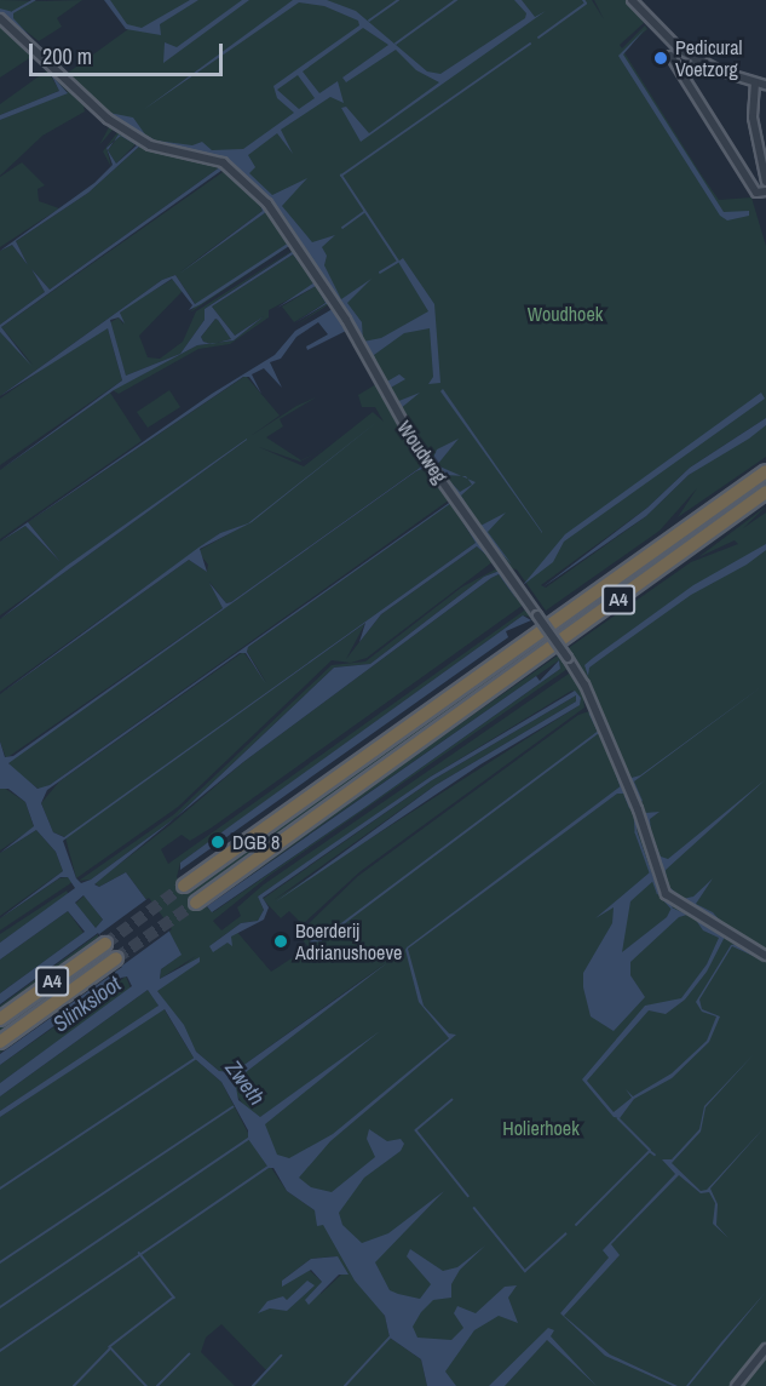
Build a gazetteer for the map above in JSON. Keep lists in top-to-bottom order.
{
  "streets": {
    "highway": ["A4"],
    "street": ["Woudweg"]
  },
  "water": ["Slinksloot", "Zweth"],
  "parks": ["Woudhoek", "Holierhoek"],
  "places": ["Pedicural Voetzorg", "DGB 8", "Boerderij Adrianushoeve"],
  "scale_bar": "200 m"
}
